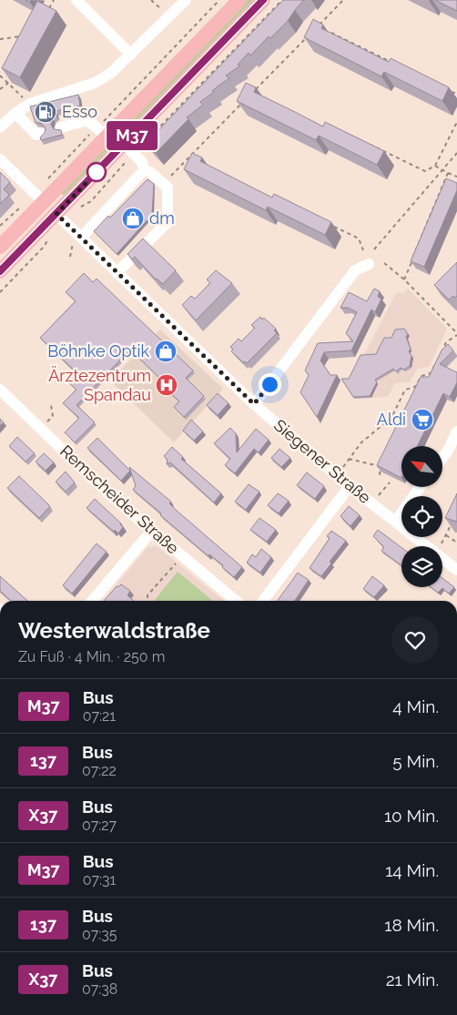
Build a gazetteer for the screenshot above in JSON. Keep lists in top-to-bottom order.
{
  "streets": {
    "street": ["Siegener Straße", "Remscheider Straße"]
  },
  "places": {
    "fuel station": ["Esso"],
    "shop": ["dm", "Böhnke Optik"],
    "hospital": ["Ärztezentrum Spandau"],
    "supermarket": ["Aldi"]
  },
  "lines": ["bus line M37"],
  "north": "top left",
  "page": {
    "on_map": "M37",
    "heading": ["Westerwaldstraße", "Zu Fuß · 4 Min. · 250 m"],
    "list": [
      {
        "mark": "M37",
        "name": "Bus",
        "note": "07:21",
        "value": "4 Min."
      },
      {
        "mark": "137",
        "name": "Bus",
        "note": "07:22",
        "value": "5 Min."
      },
      {
        "mark": "X37",
        "name": "Bus",
        "note": "07:27",
        "value": "10 Min."
      },
      {
        "mark": "M37",
        "name": "Bus",
        "note": "07:31",
        "value": "14 Min."
      },
      {
        "mark": "137",
        "name": "Bus",
        "note": "07:35",
        "value": "18 Min."
      },
      {
        "mark": "X37",
        "name": "Bus",
        "note": "07:38",
        "value": "21 Min."
      }
    ]
  }
}
